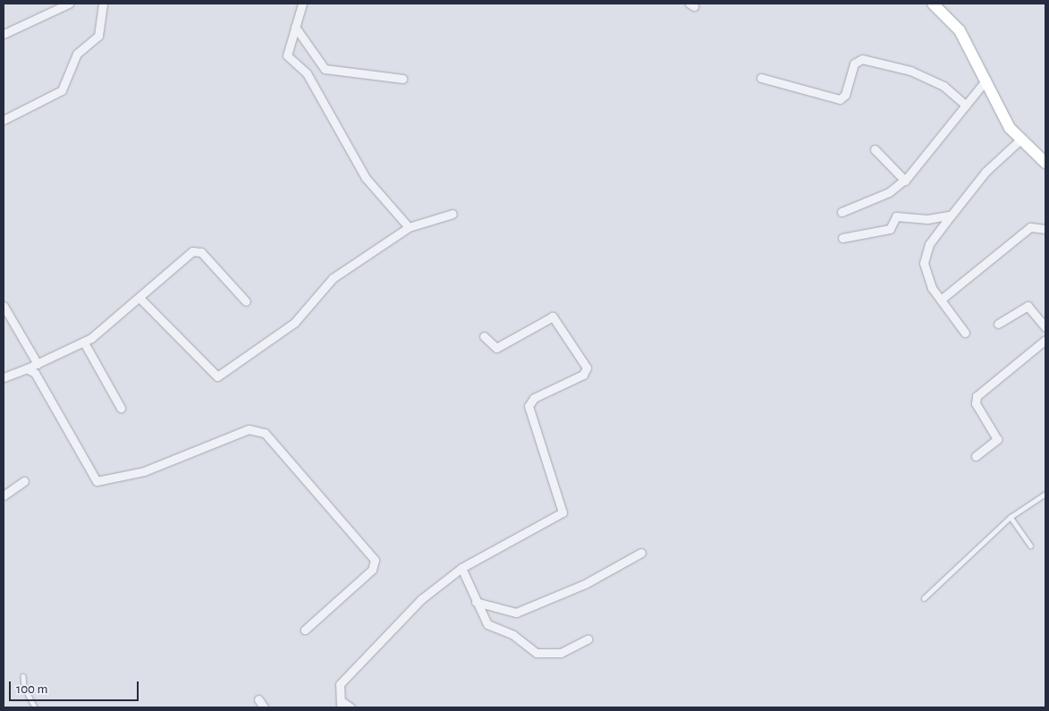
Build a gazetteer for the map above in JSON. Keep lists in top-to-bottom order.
{
  "scale_bar": "100 m"
}
